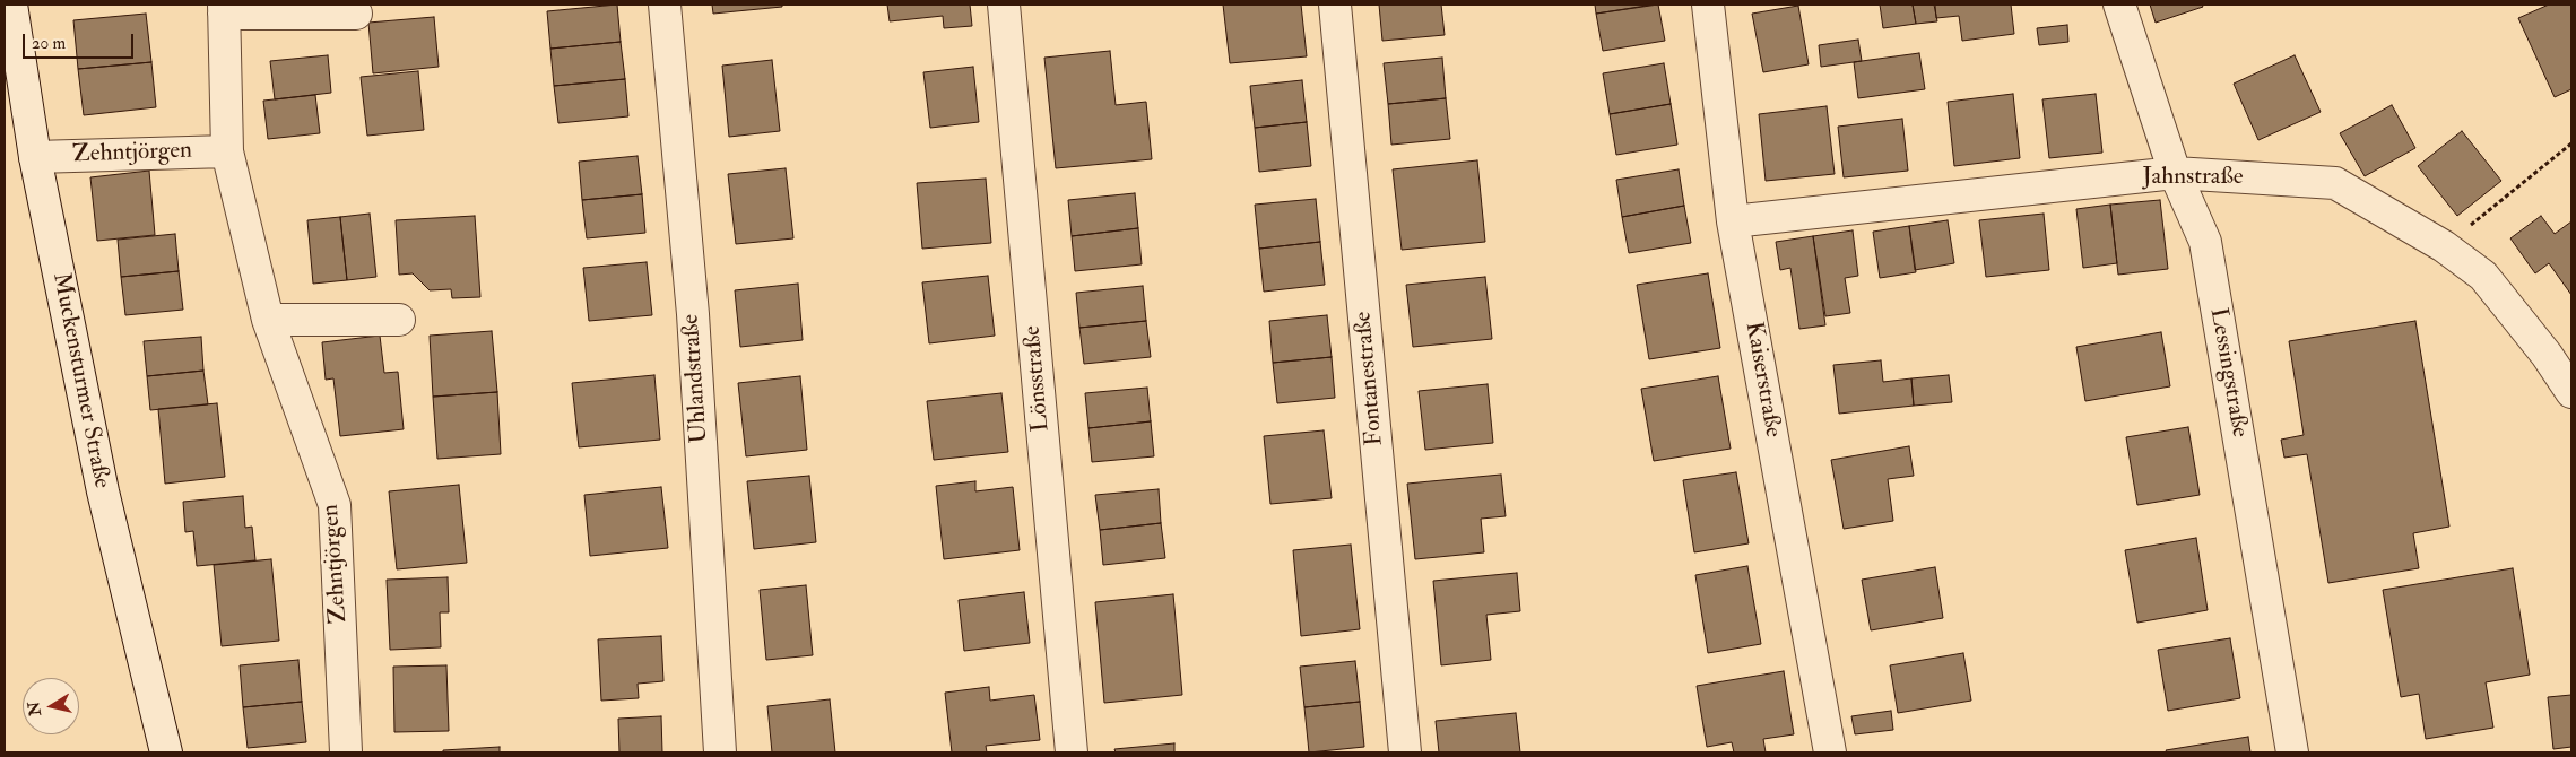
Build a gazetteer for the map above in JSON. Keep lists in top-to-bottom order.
{
  "streets": {
    "street": [
      "Zehntjörgen",
      "Jahnstraße",
      "Lessingstraße",
      "Uhlandstraße",
      "Lönsstraße",
      "Fontanestraße",
      "Kaiserstraße",
      "Muckensturmer Straße"
    ]
  },
  "crossings": [
    ["Zehntjörgen", "Muckensturmer Straße"],
    ["Jahnstraße", "Lessingstraße"],
    ["Jahnstraße", "Kaiserstraße"]
  ],
  "scale_bar": "20 m",
  "north": "left"
}
